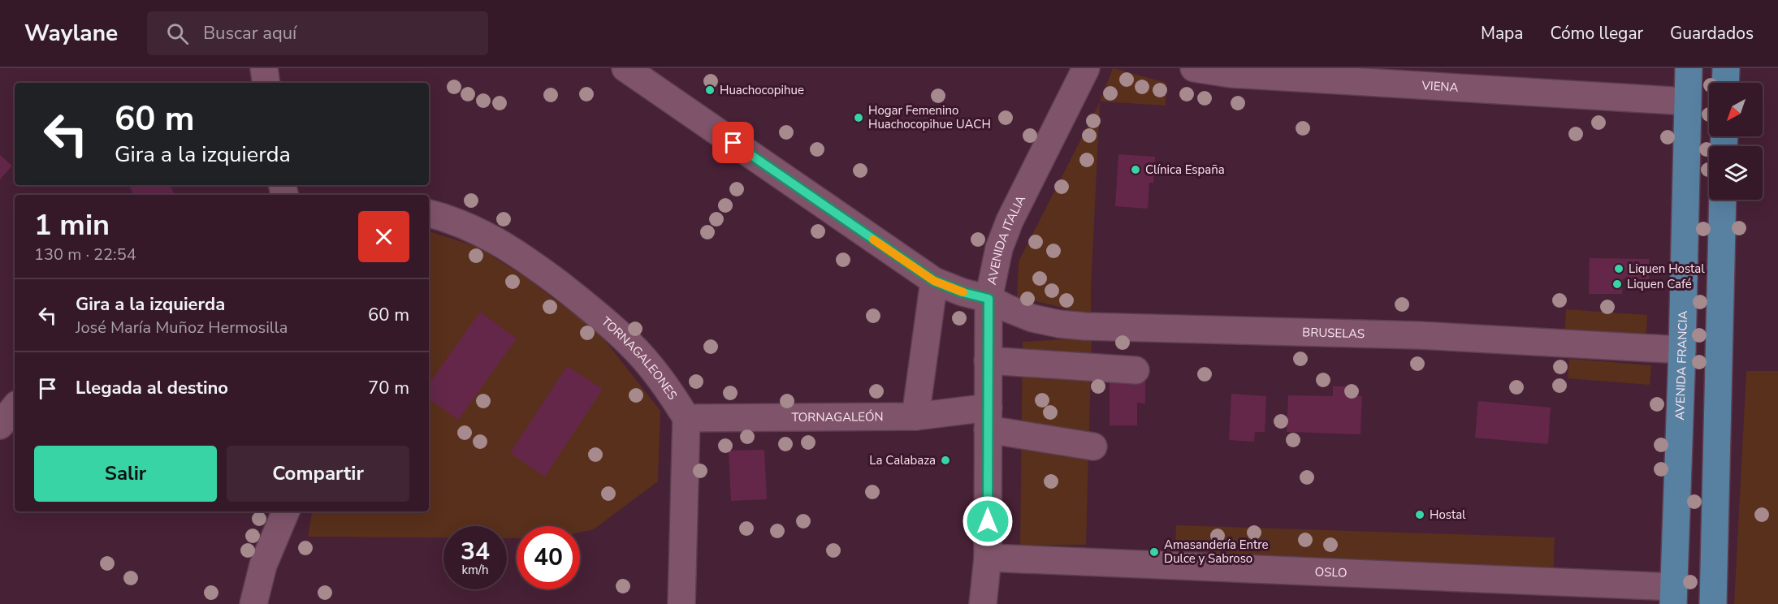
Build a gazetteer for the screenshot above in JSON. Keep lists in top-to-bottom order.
{
  "streets": {
    "main road": ["AVENIDA FRANCIA"],
    "street": [
      "VIENA",
      "AVENIDA ITALIA",
      "BRUSELAS",
      "TORNAGALEONES",
      "TORNAGALEÓN",
      "OSLO"
    ]
  },
  "crossings": [
    ["VIENA", "AVENIDA FRANCIA"],
    ["AVENIDA ITALIA", "BRUSELAS"],
    ["AVENIDA ITALIA", "TORNAGALEÓN"],
    ["AVENIDA ITALIA", "OSLO"],
    ["BRUSELAS", "AVENIDA FRANCIA"],
    ["TORNAGALEONES", "TORNAGALEÓN"],
    ["AVENIDA FRANCIA", "OSLO"]
  ],
  "places": [
    "Huachocopihue",
    "Hogar Femenino Huachocopihue UACH",
    "Clínica España",
    "Liquen Hostal",
    "Liquen Café",
    "La Calabaza",
    "Hostal",
    "Amasandería Entre Dulce y Sabroso"
  ],
  "north": "bottom left",
  "page": {
    "header": "Waylane",
    "search": "Buscar aquí",
    "nav": ["Mapa", "Cómo llegar", "Guardados"],
    "turn": ["60 m", "Gira a la izquierda"],
    "heading": ["1 min", "130 m · 22:54"],
    "list": [
      {
        "name": "Gira a la izquierda",
        "note": "José María Muñoz Hermosilla",
        "value": "60 m"
      },
      {
        "name": "Llegada al destino",
        "value": "70 m"
      }
    ],
    "buttons": ["Salir", "Compartir"],
    "speed": "34 km/h",
    "limit": "40"
  }
}
